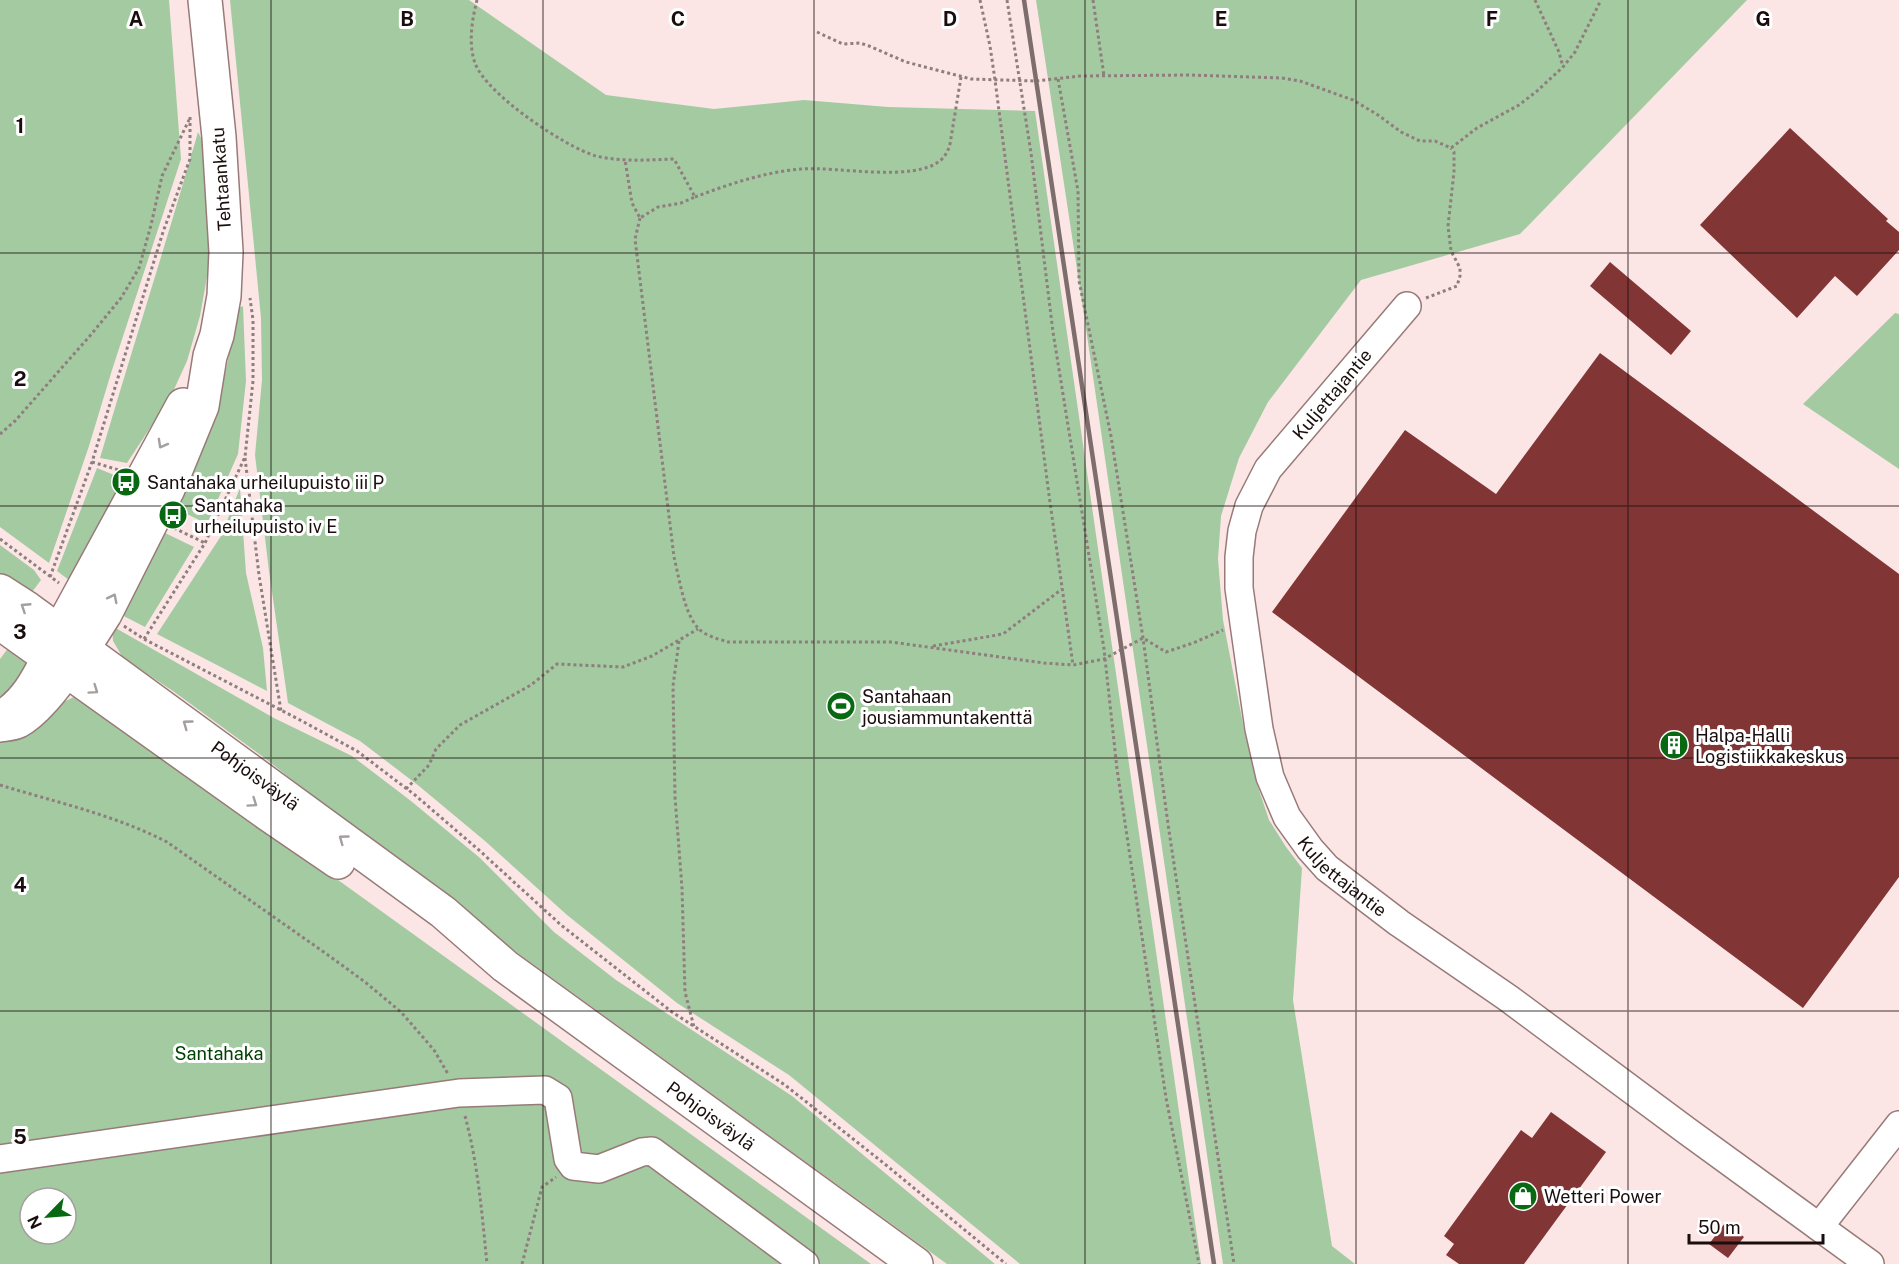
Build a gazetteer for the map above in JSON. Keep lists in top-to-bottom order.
{
  "streets": {
    "main road": ["Tehtaankatu", "Pohjoisväylä"],
    "street": ["Kuljettajantie"]
  },
  "crossings": [
    ["Tehtaankatu", "Pohjoisväylä"]
  ],
  "parks": ["Santahaka"],
  "places": {
    "bus stop": ["Santahaka urheilupuisto iii P", "Santahaka urheilupuisto iv E"],
    "sports": ["Santahaan jousiammuntakenttä"],
    "building": ["Halpa-Halli Logistiikkakeskus"],
    "shop": ["Wetteri Power"]
  },
  "scale_bar": "50 m",
  "north": "bottom left",
  "grid": {
    "columns": [
      "A",
      "B",
      "C",
      "D",
      "E",
      "F",
      "G"
    ],
    "rows": [
      "1",
      "2",
      "3",
      "4",
      "5"
    ]
  }
}
